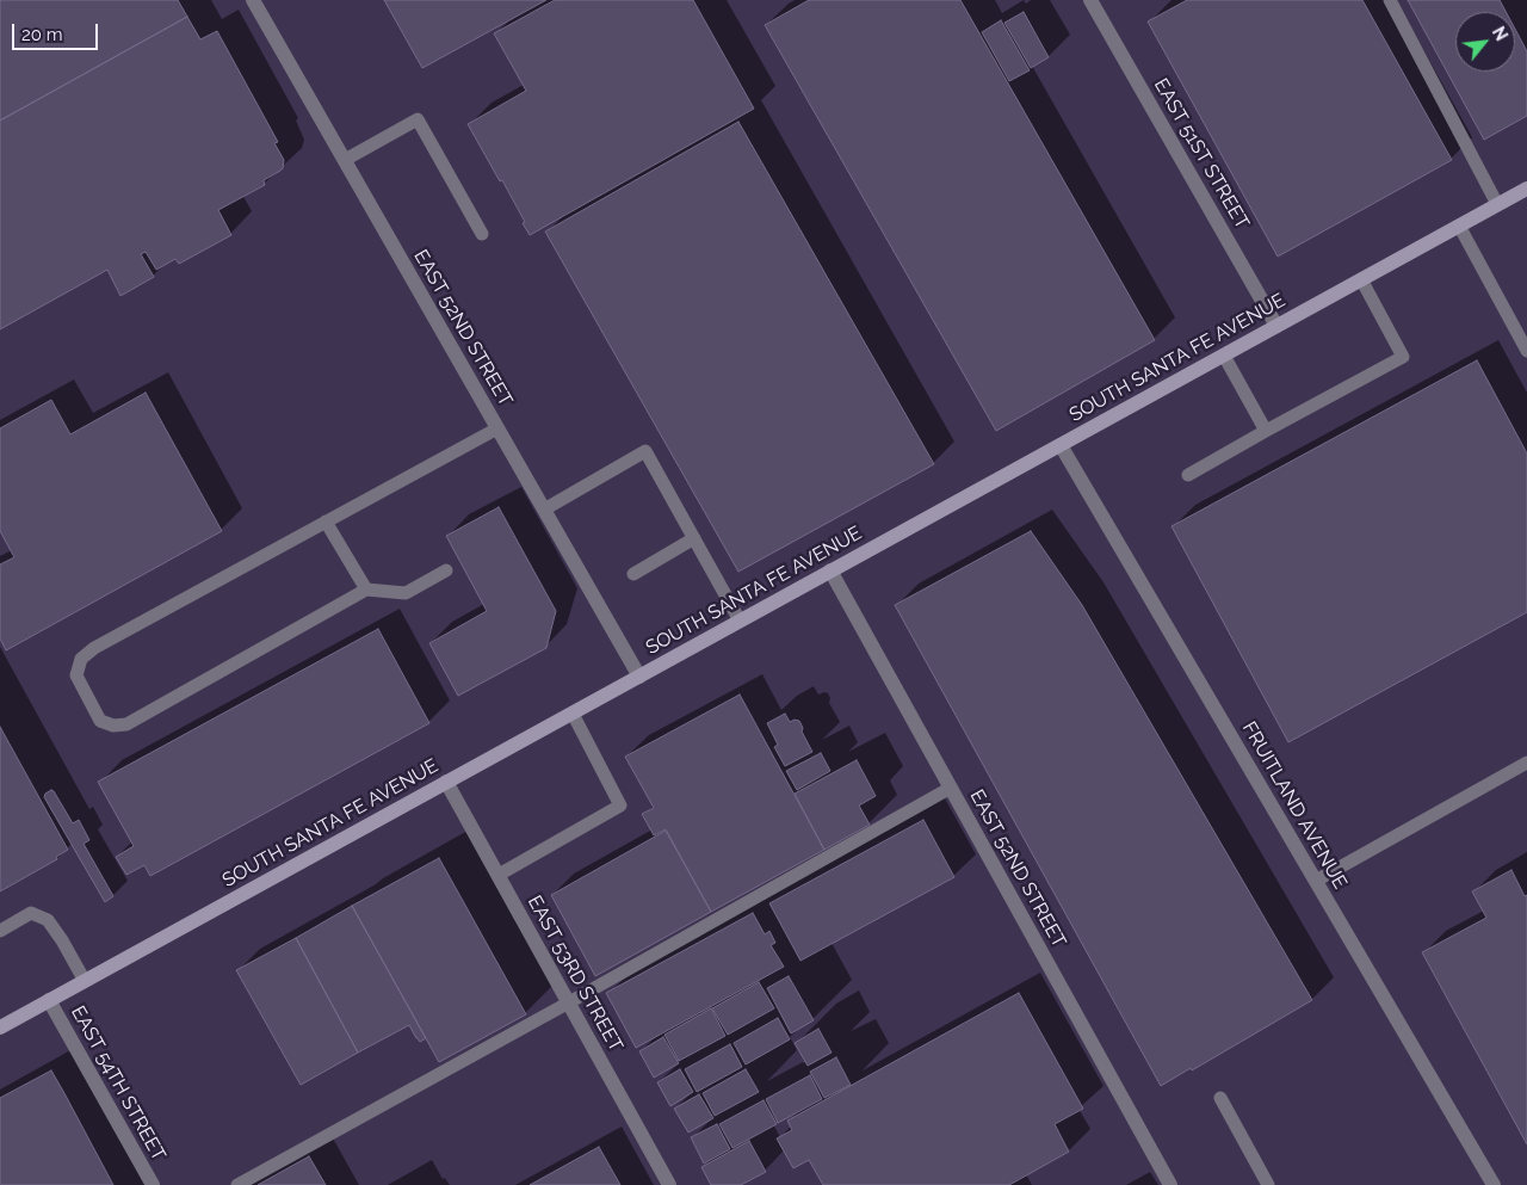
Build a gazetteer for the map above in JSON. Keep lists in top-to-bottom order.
{
  "streets": {
    "main road": ["SOUTH SANTA FE AVENUE"],
    "street": [
      "EAST 51ST STREET",
      "EAST 52ND STREET",
      "FRUITLAND AVENUE",
      "EAST 53RD STREET",
      "EAST 54TH STREET"
    ]
  },
  "crossings": [
    ["EAST 51ST STREET", "SOUTH SANTA FE AVENUE"],
    ["EAST 52ND STREET", "SOUTH SANTA FE AVENUE"],
    ["SOUTH SANTA FE AVENUE", "FRUITLAND AVENUE"],
    ["SOUTH SANTA FE AVENUE", "EAST 53RD STREET"],
    ["SOUTH SANTA FE AVENUE", "EAST 54TH STREET"]
  ],
  "scale_bar": "20 m",
  "north": "top right"
}
